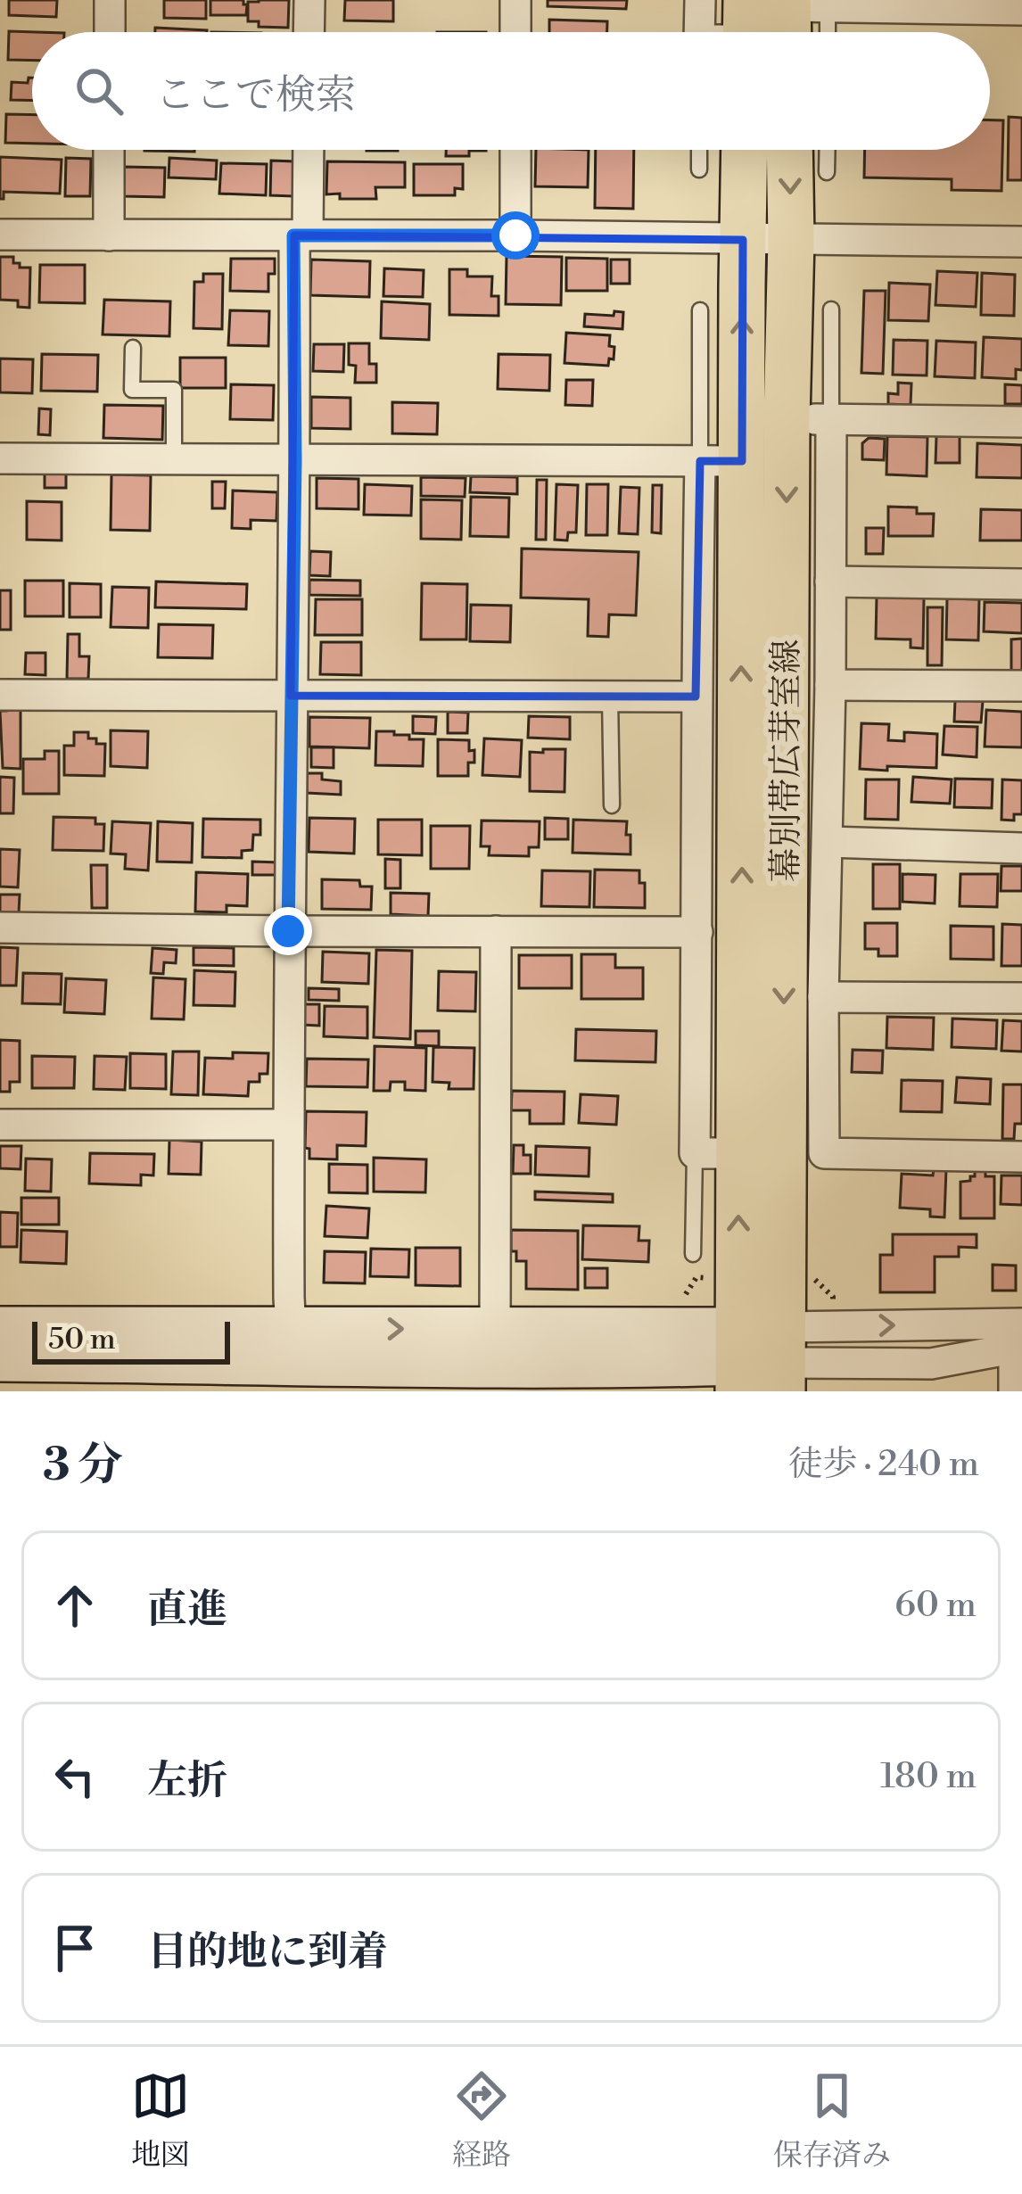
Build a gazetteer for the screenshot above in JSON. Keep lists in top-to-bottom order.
{
  "streets": {
    "main road": ["幕別帯広芽室線"]
  },
  "scale_bar": "50 m",
  "page": {
    "search": "ここで検索",
    "scale": "50 m",
    "heading": ["3 分", "徒歩 · 240 m"],
    "list": [
      ["直進", "60 m"],
      ["左折", "180 m"],
      "目的地に到着"
    ],
    "nav": ["地図", "経路", "保存済み"]
  }
}
